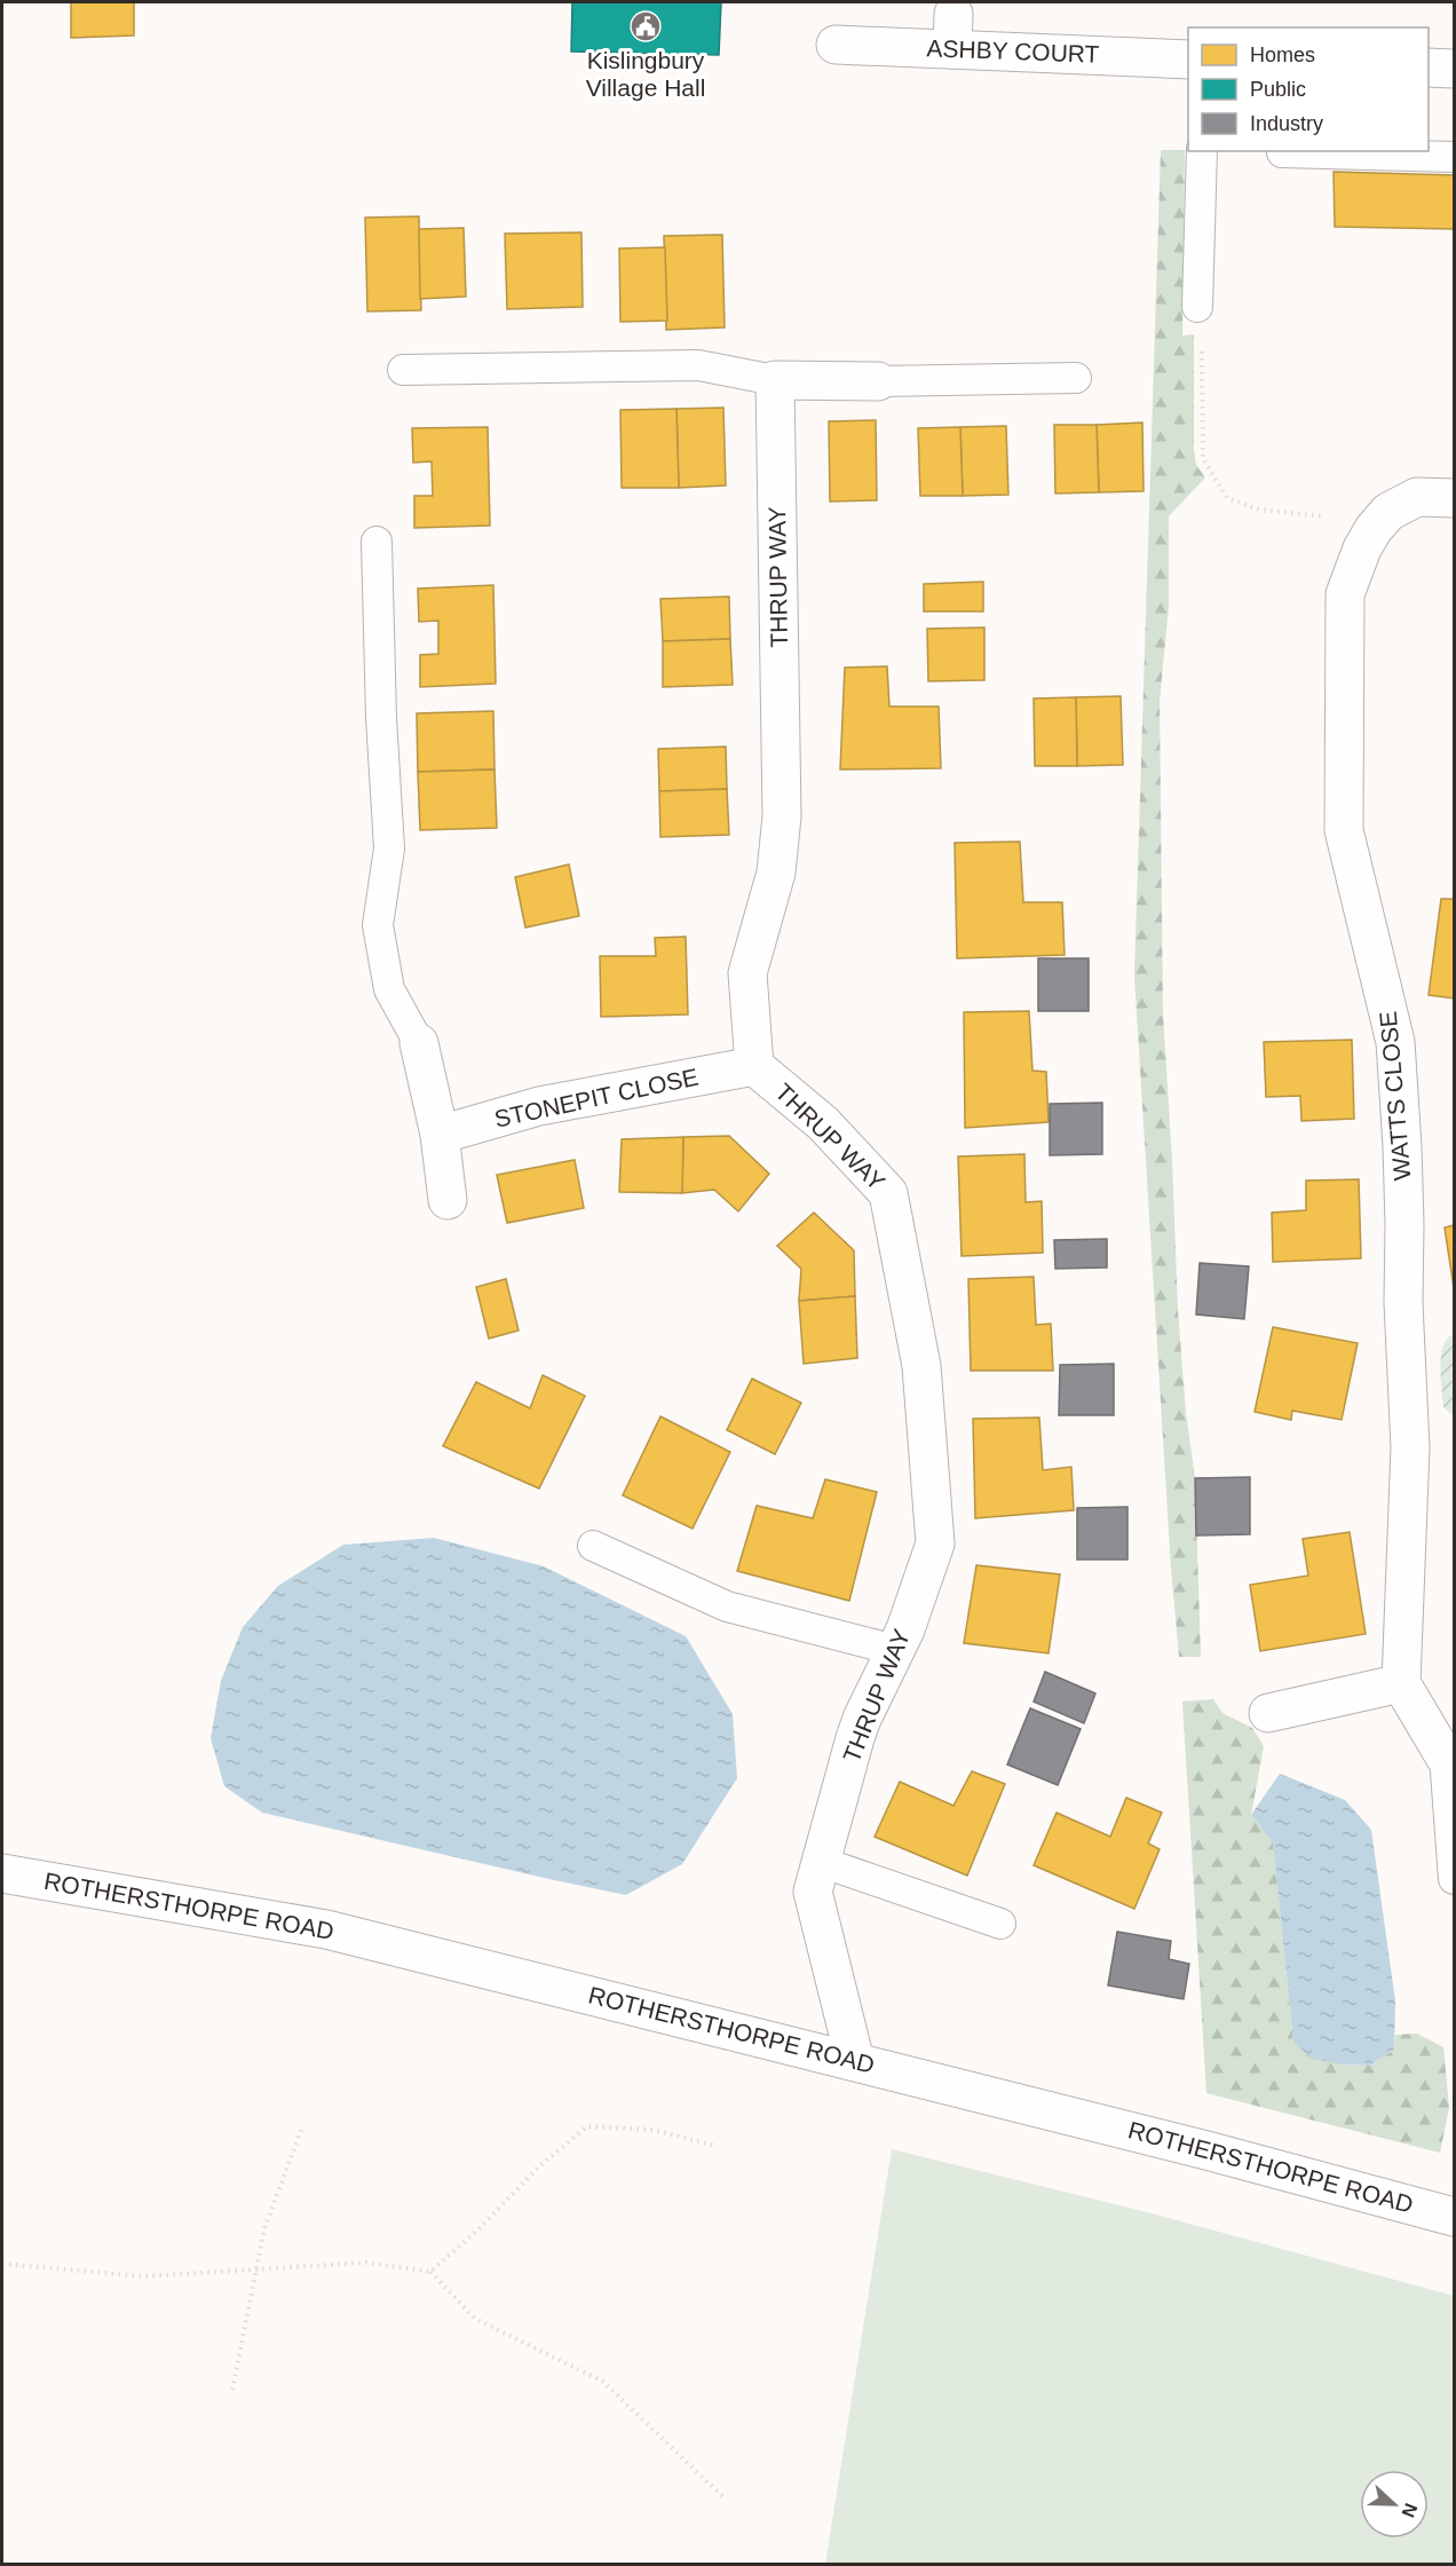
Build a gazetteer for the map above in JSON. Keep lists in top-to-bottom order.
{
  "streets": {
    "street": [
      "ASHBY COURT",
      "THRUP WAY",
      "WATTS CLOSE",
      "STONEPIT CLOSE",
      "ROTHERSTHORPE ROAD"
    ]
  },
  "crossings": [
    ["THRUP WAY", "STONEPIT CLOSE"],
    ["THRUP WAY", "ROTHERSTHORPE ROAD"]
  ],
  "places": {
    "public building": ["Kislingbury Village Hall"]
  },
  "legend": ["Homes", "Public", "Industry"],
  "north": "right"
}
